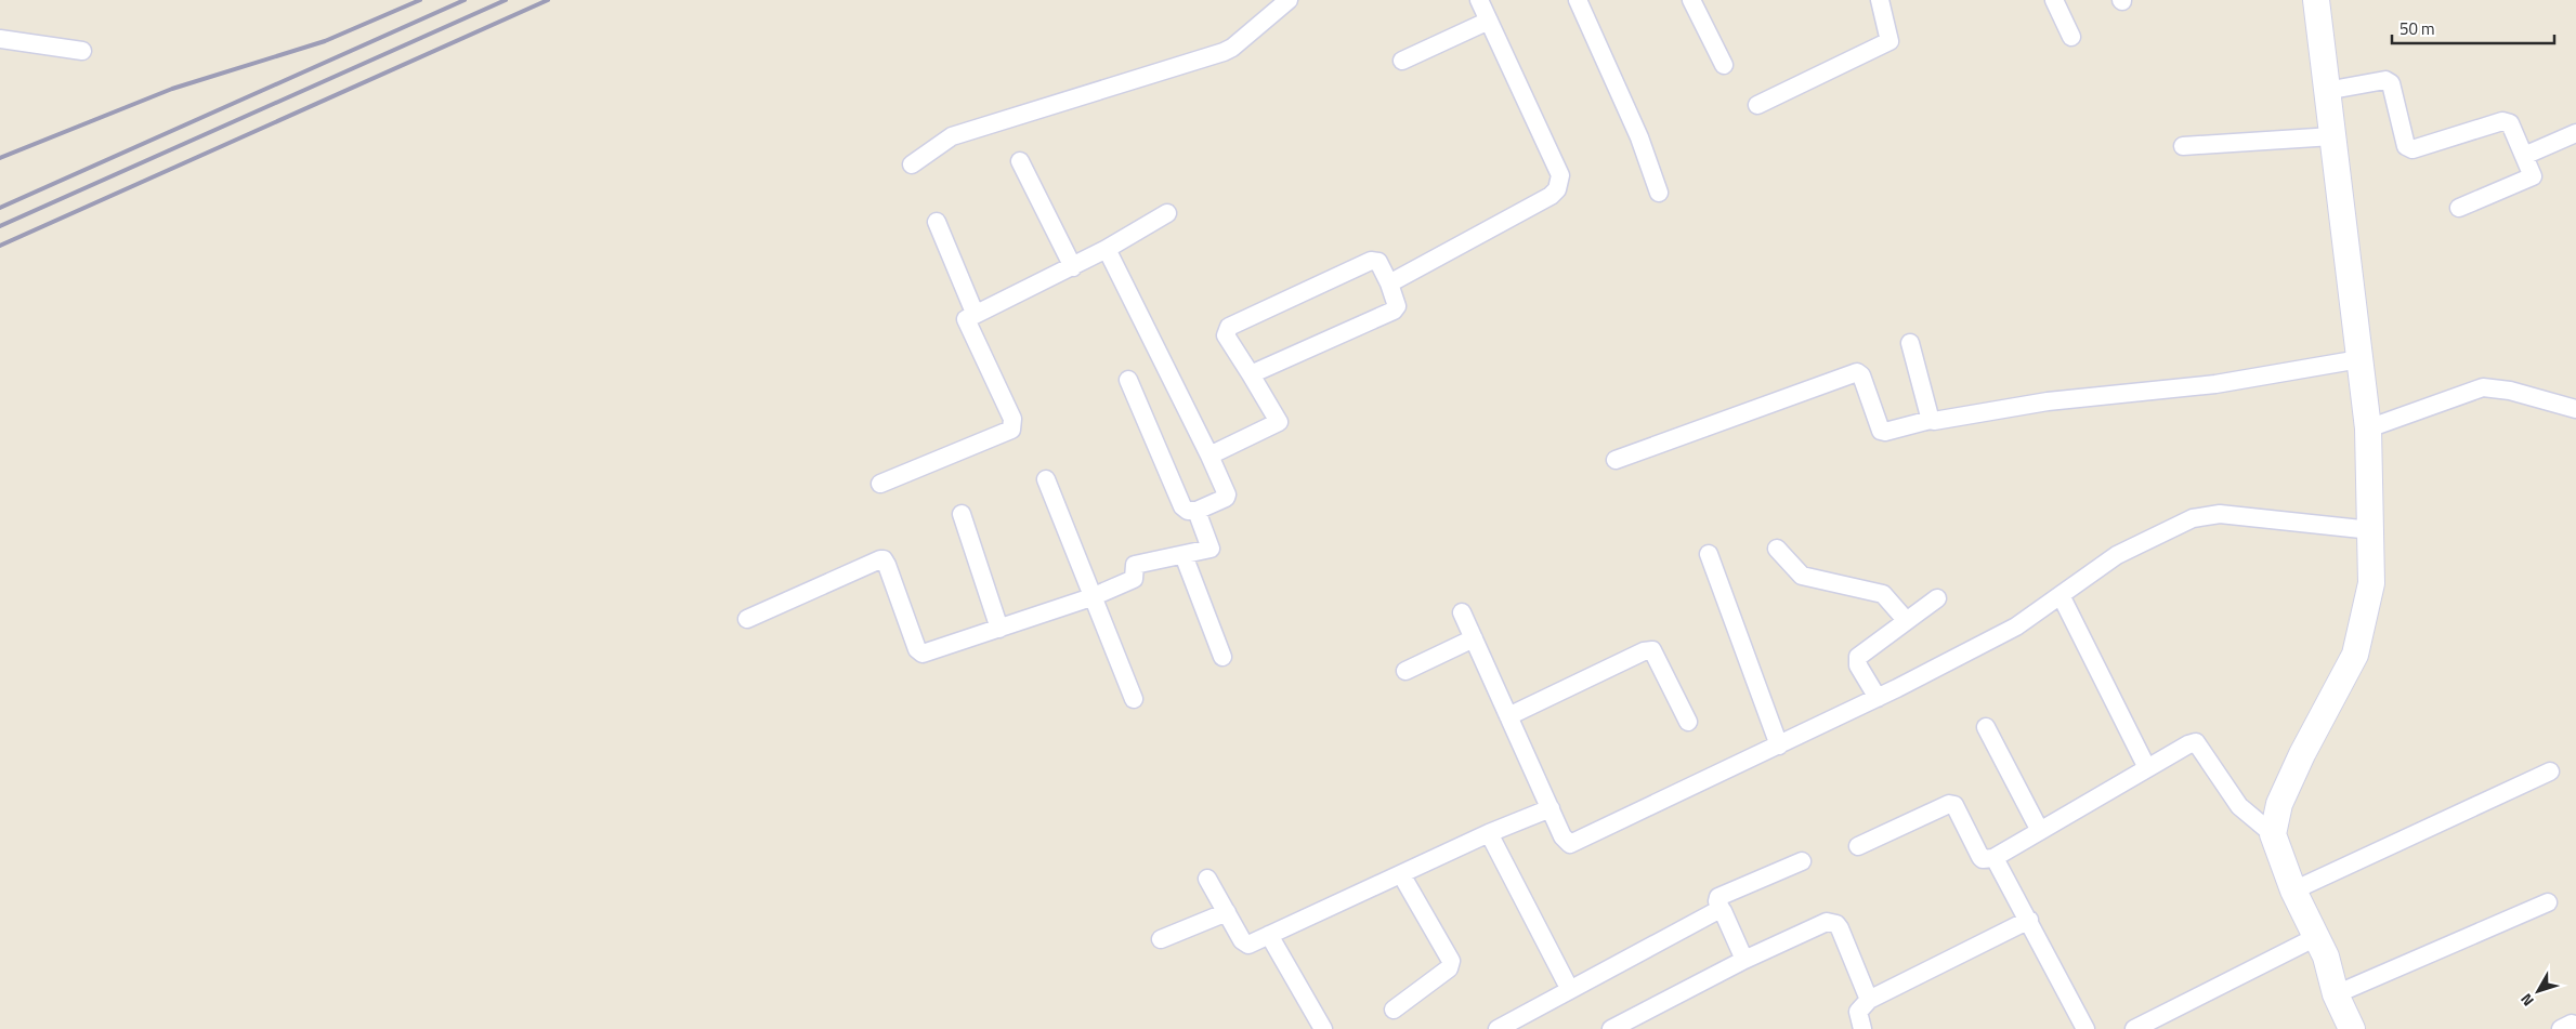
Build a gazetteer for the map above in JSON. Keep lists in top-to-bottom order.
{
  "scale_bar": "50 m",
  "north": "bottom left"
}
